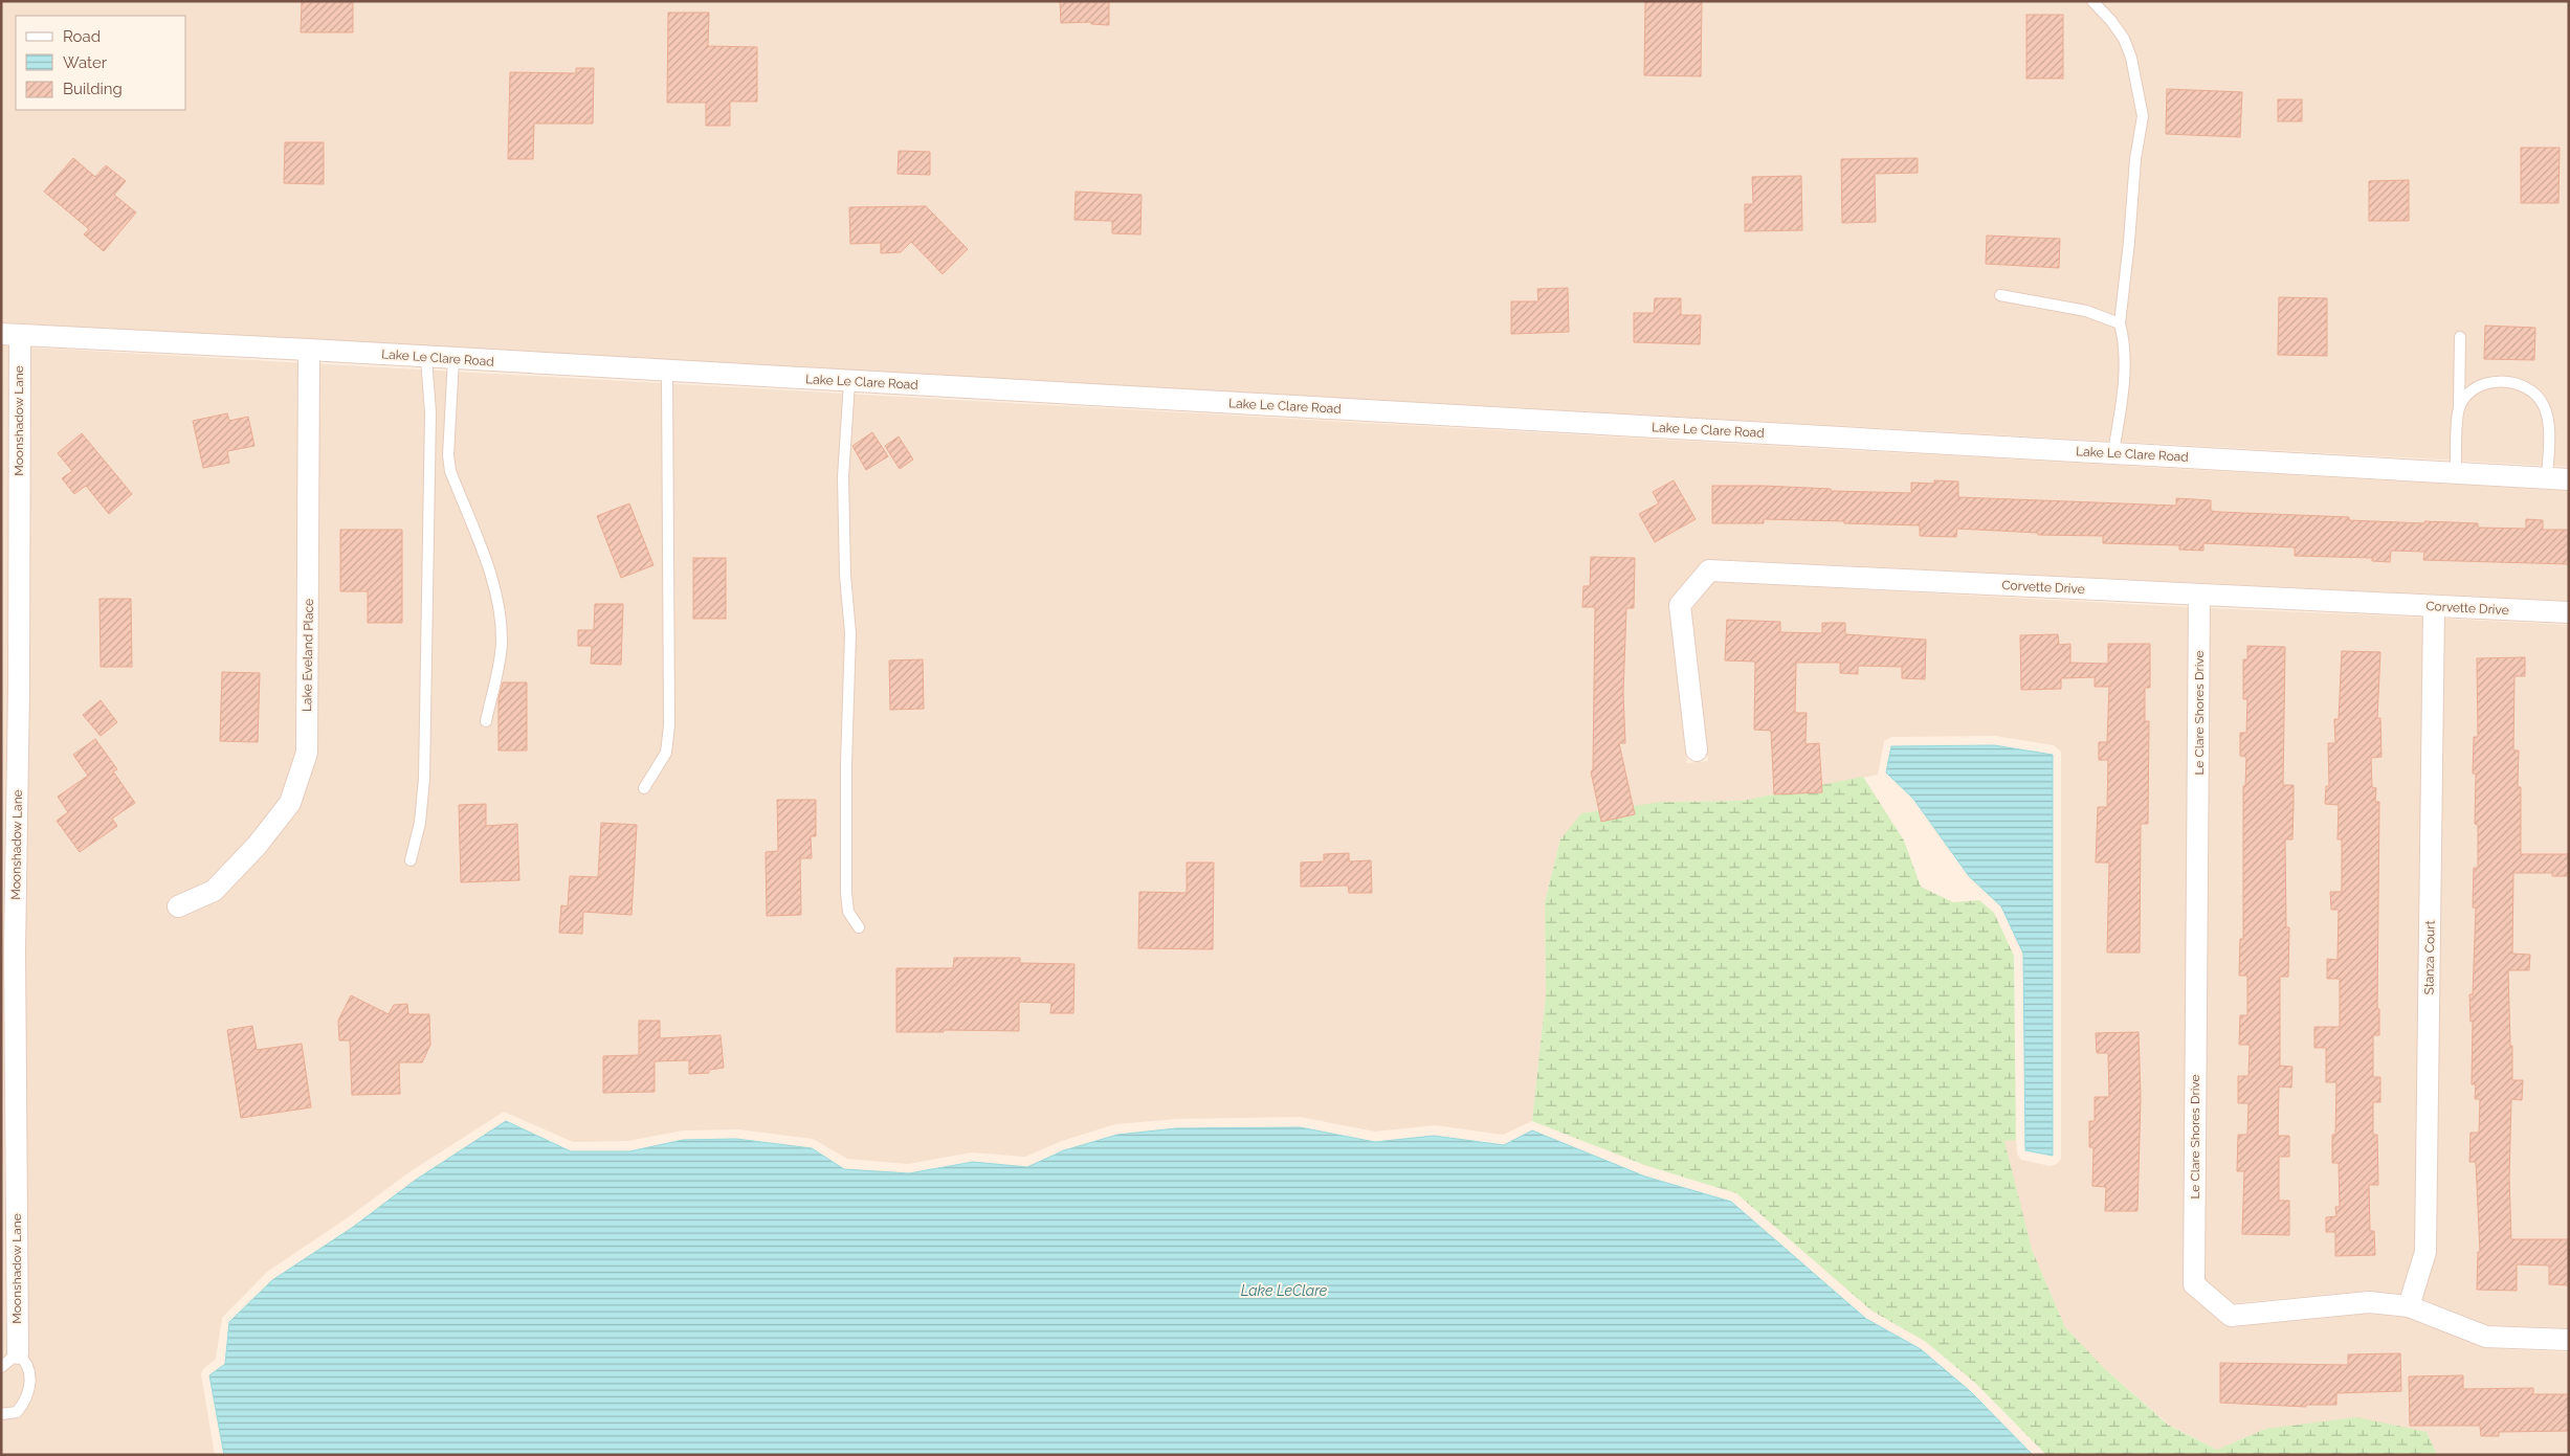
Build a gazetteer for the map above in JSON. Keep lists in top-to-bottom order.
{
  "streets": {
    "street": [
      "Lake Le Clare Road",
      "Moonshadow Lane",
      "Corvette Drive",
      "Lake Eveland Place",
      "Le Clare Shores Drive",
      "Stanza Court"
    ]
  },
  "crossings": [
    ["Lake Le Clare Road", "Moonshadow Lane"],
    ["Lake Le Clare Road", "Lake Eveland Place"],
    ["Corvette Drive", "Le Clare Shores Drive"],
    ["Corvette Drive", "Stanza Court"],
    ["Le Clare Shores Drive", "Stanza Court"]
  ],
  "water": ["Lake LeClare"],
  "legend": ["Road", "Water", "Building"]
}
